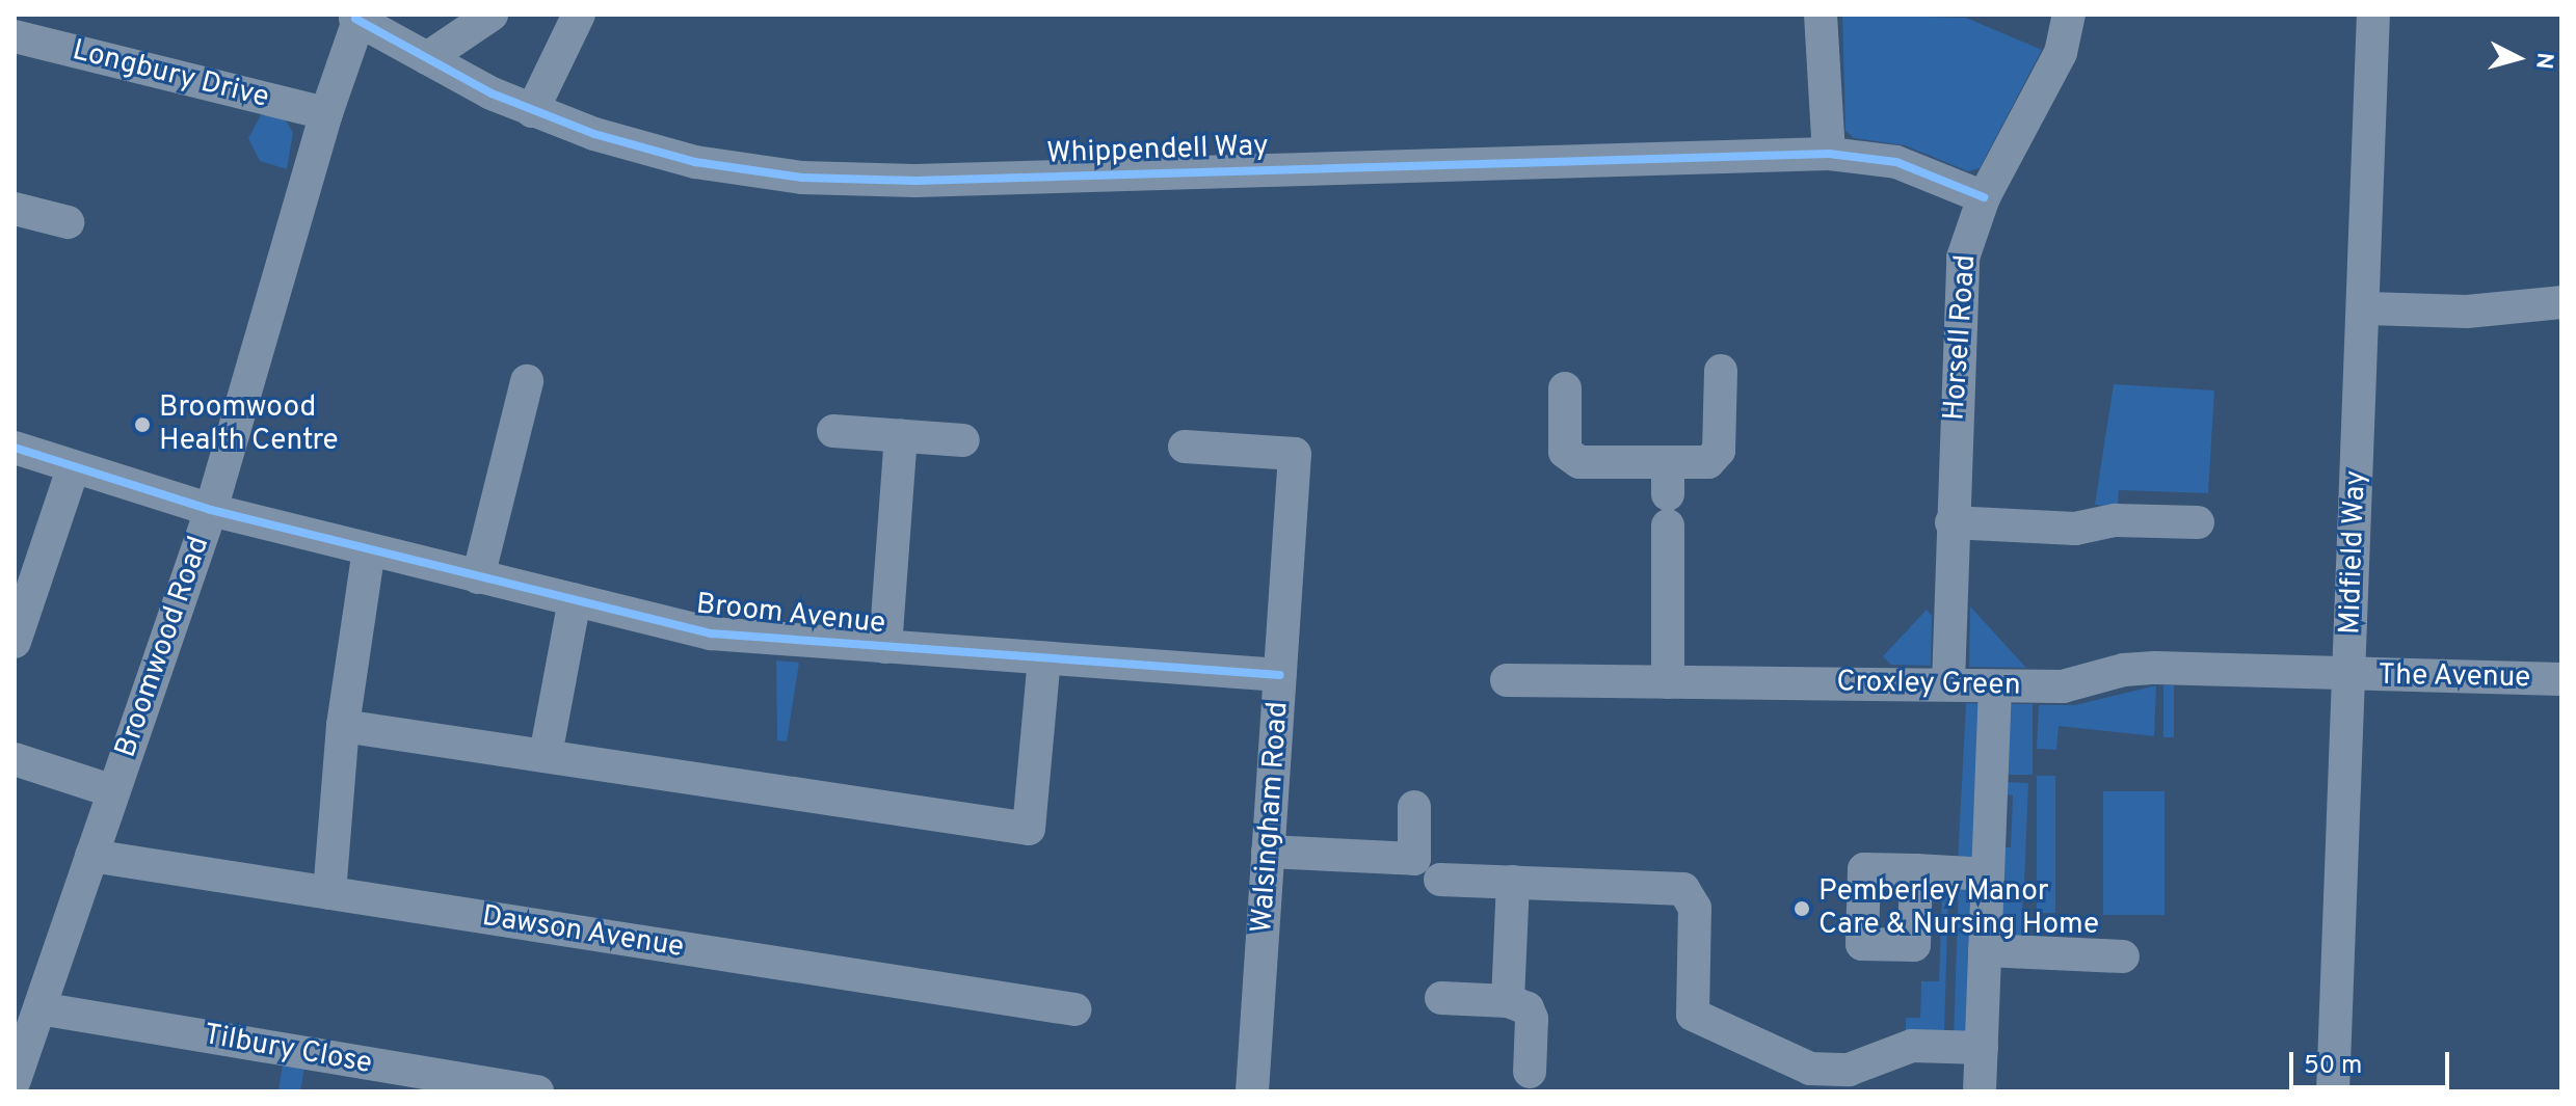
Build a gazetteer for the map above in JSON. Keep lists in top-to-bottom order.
{
  "streets": {
    "street": [
      "Longbury Drive",
      "Whippendell Way",
      "Horsell Road",
      "Midfield Way",
      "Broom Avenue",
      "Broomwood Road",
      "The Avenue",
      "Croxley Green",
      "Walsingham Road",
      "Dawson Avenue",
      "Tilbury Close"
    ]
  },
  "crossings": [
    ["Longbury Drive", "Broomwood Road"],
    ["Whippendell Way", "Horsell Road"],
    ["Whippendell Way", "Broomwood Road"],
    ["Horsell Road", "Croxley Green"],
    ["Midfield Way", "The Avenue"],
    ["Midfield Way", "Croxley Green"],
    ["Broom Avenue", "Broomwood Road"],
    ["Broom Avenue", "Walsingham Road"],
    ["Broomwood Road", "Dawson Avenue"],
    ["Broomwood Road", "Tilbury Close"],
    ["The Avenue", "Croxley Green"]
  ],
  "places": ["Broomwood Health Centre", "Pemberley Manor Care & Nursing Home"],
  "scale_bar": "50 m",
  "north": "right"
}
